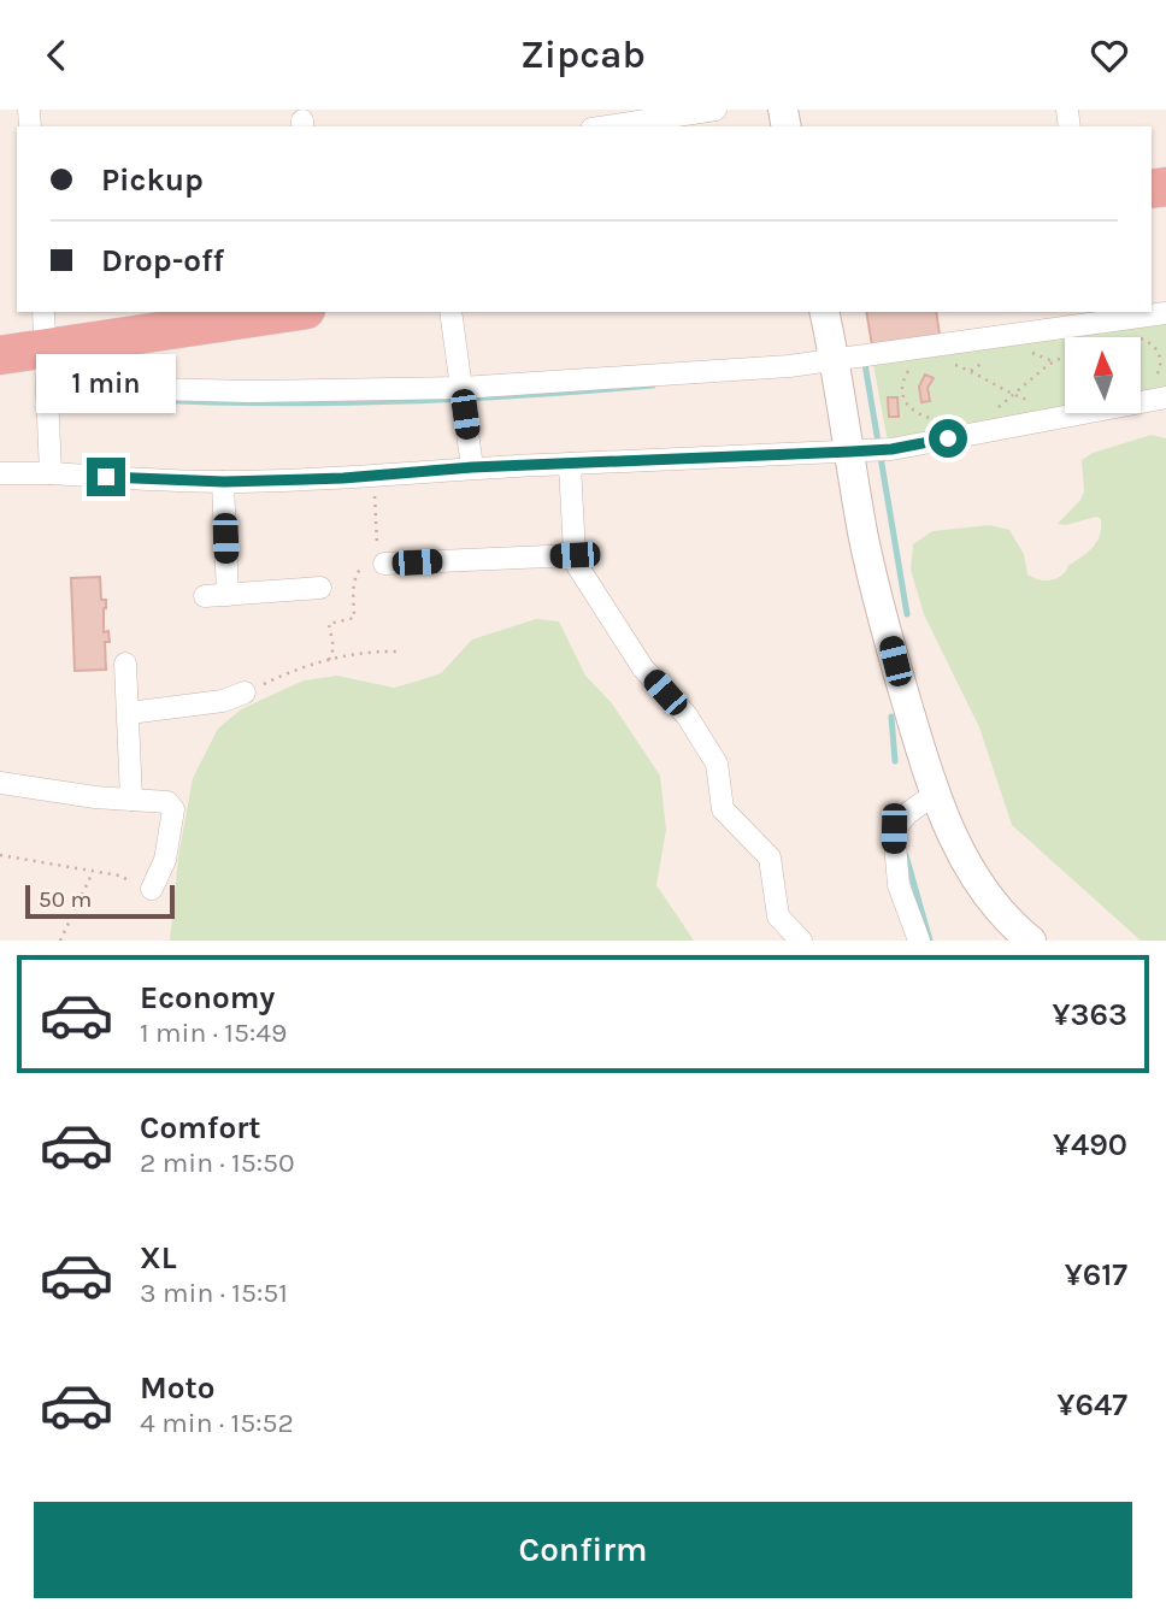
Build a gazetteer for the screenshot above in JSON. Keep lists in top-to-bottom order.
{
  "scale_bar": "50 m",
  "north": "top",
  "page": {
    "header": "Zipcab",
    "banner": ["Pickup", "Drop-off"],
    "bubble": "1 min",
    "scale": "50 m",
    "list": [
      {
        "name": "Economy",
        "note": "1 min · 15:49",
        "value": "¥363"
      },
      {
        "name": "Comfort",
        "note": "2 min · 15:50",
        "value": "¥490"
      },
      {
        "name": "XL",
        "note": "3 min · 15:51",
        "value": "¥617"
      },
      {
        "name": "Moto",
        "note": "4 min · 15:52",
        "value": "¥647"
      }
    ],
    "buttons": "Confirm"
  }
}
